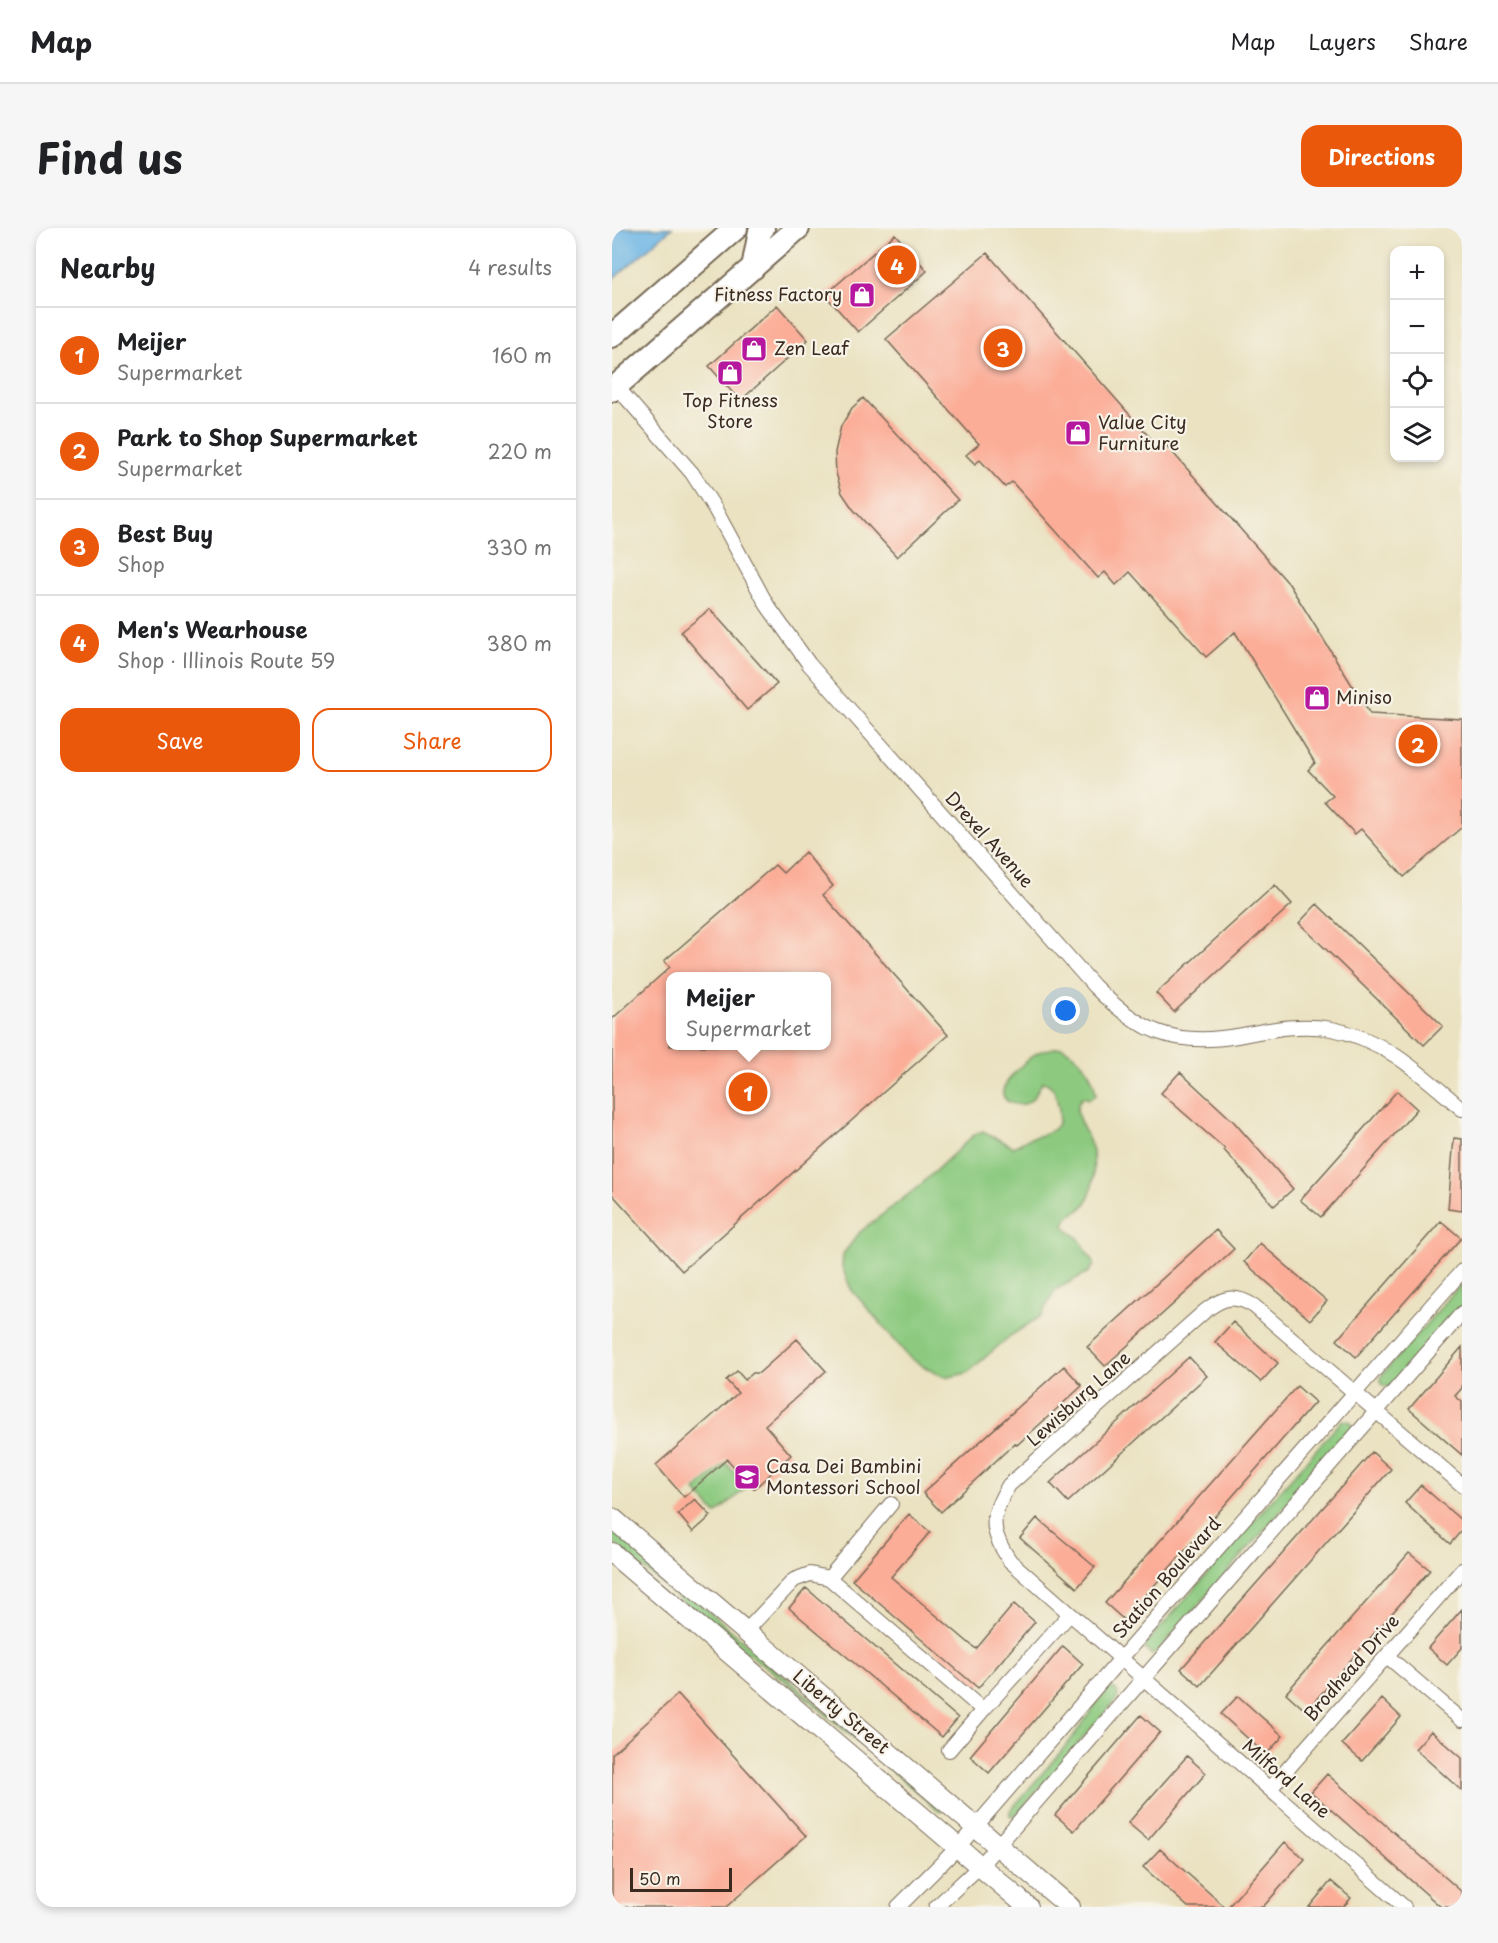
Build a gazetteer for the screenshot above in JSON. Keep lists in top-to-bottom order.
{
  "streets": {
    "street": [
      "Drexel Avenue",
      "Lewisburg Lane",
      "Station Boulevard",
      "Brodhead Drive",
      "Liberty Street",
      "Milford Lane"
    ]
  },
  "crossings": [
    ["Lewisburg Lane", "Station Boulevard"],
    ["Lewisburg Lane", "Milford Lane"],
    ["Station Boulevard", "Liberty Street"],
    ["Station Boulevard", "Milford Lane"],
    ["Brodhead Drive", "Milford Lane"]
  ],
  "places": {
    "shop": [
      "Fitness Factory",
      "Zen Leaf",
      "Top Fitness Store",
      "Value City Furniture",
      "Miniso"
    ],
    "school or university": ["Casa Dei Bambini Montessori School"]
  },
  "scale_bar": "50 m",
  "page": {
    "header": "Map",
    "nav": ["Map", "Layers", "Share"],
    "title": "Find us",
    "buttons": [
      "Directions",
      ["Save", "Share"]
    ],
    "heading": ["Nearby", "4 results"],
    "pins": [
      "4",
      "3",
      "2",
      "1"
    ],
    "map_buttons": ["+", "−"],
    "list": [
      {
        "mark": "1",
        "name": "Meijer",
        "note": "Supermarket",
        "value": "160 m"
      },
      {
        "mark": "2",
        "name": "Park to Shop Supermarket",
        "note": "Supermarket",
        "value": "220 m"
      },
      {
        "mark": "3",
        "name": "Best Buy",
        "note": "Shop",
        "value": "330 m"
      },
      {
        "mark": "4",
        "name": "Men's Wearhouse",
        "note": "Shop · Illinois Route 59",
        "value": "380 m"
      }
    ],
    "popup": ["Meijer", "Supermarket"],
    "scale": "50 m"
  }
}
